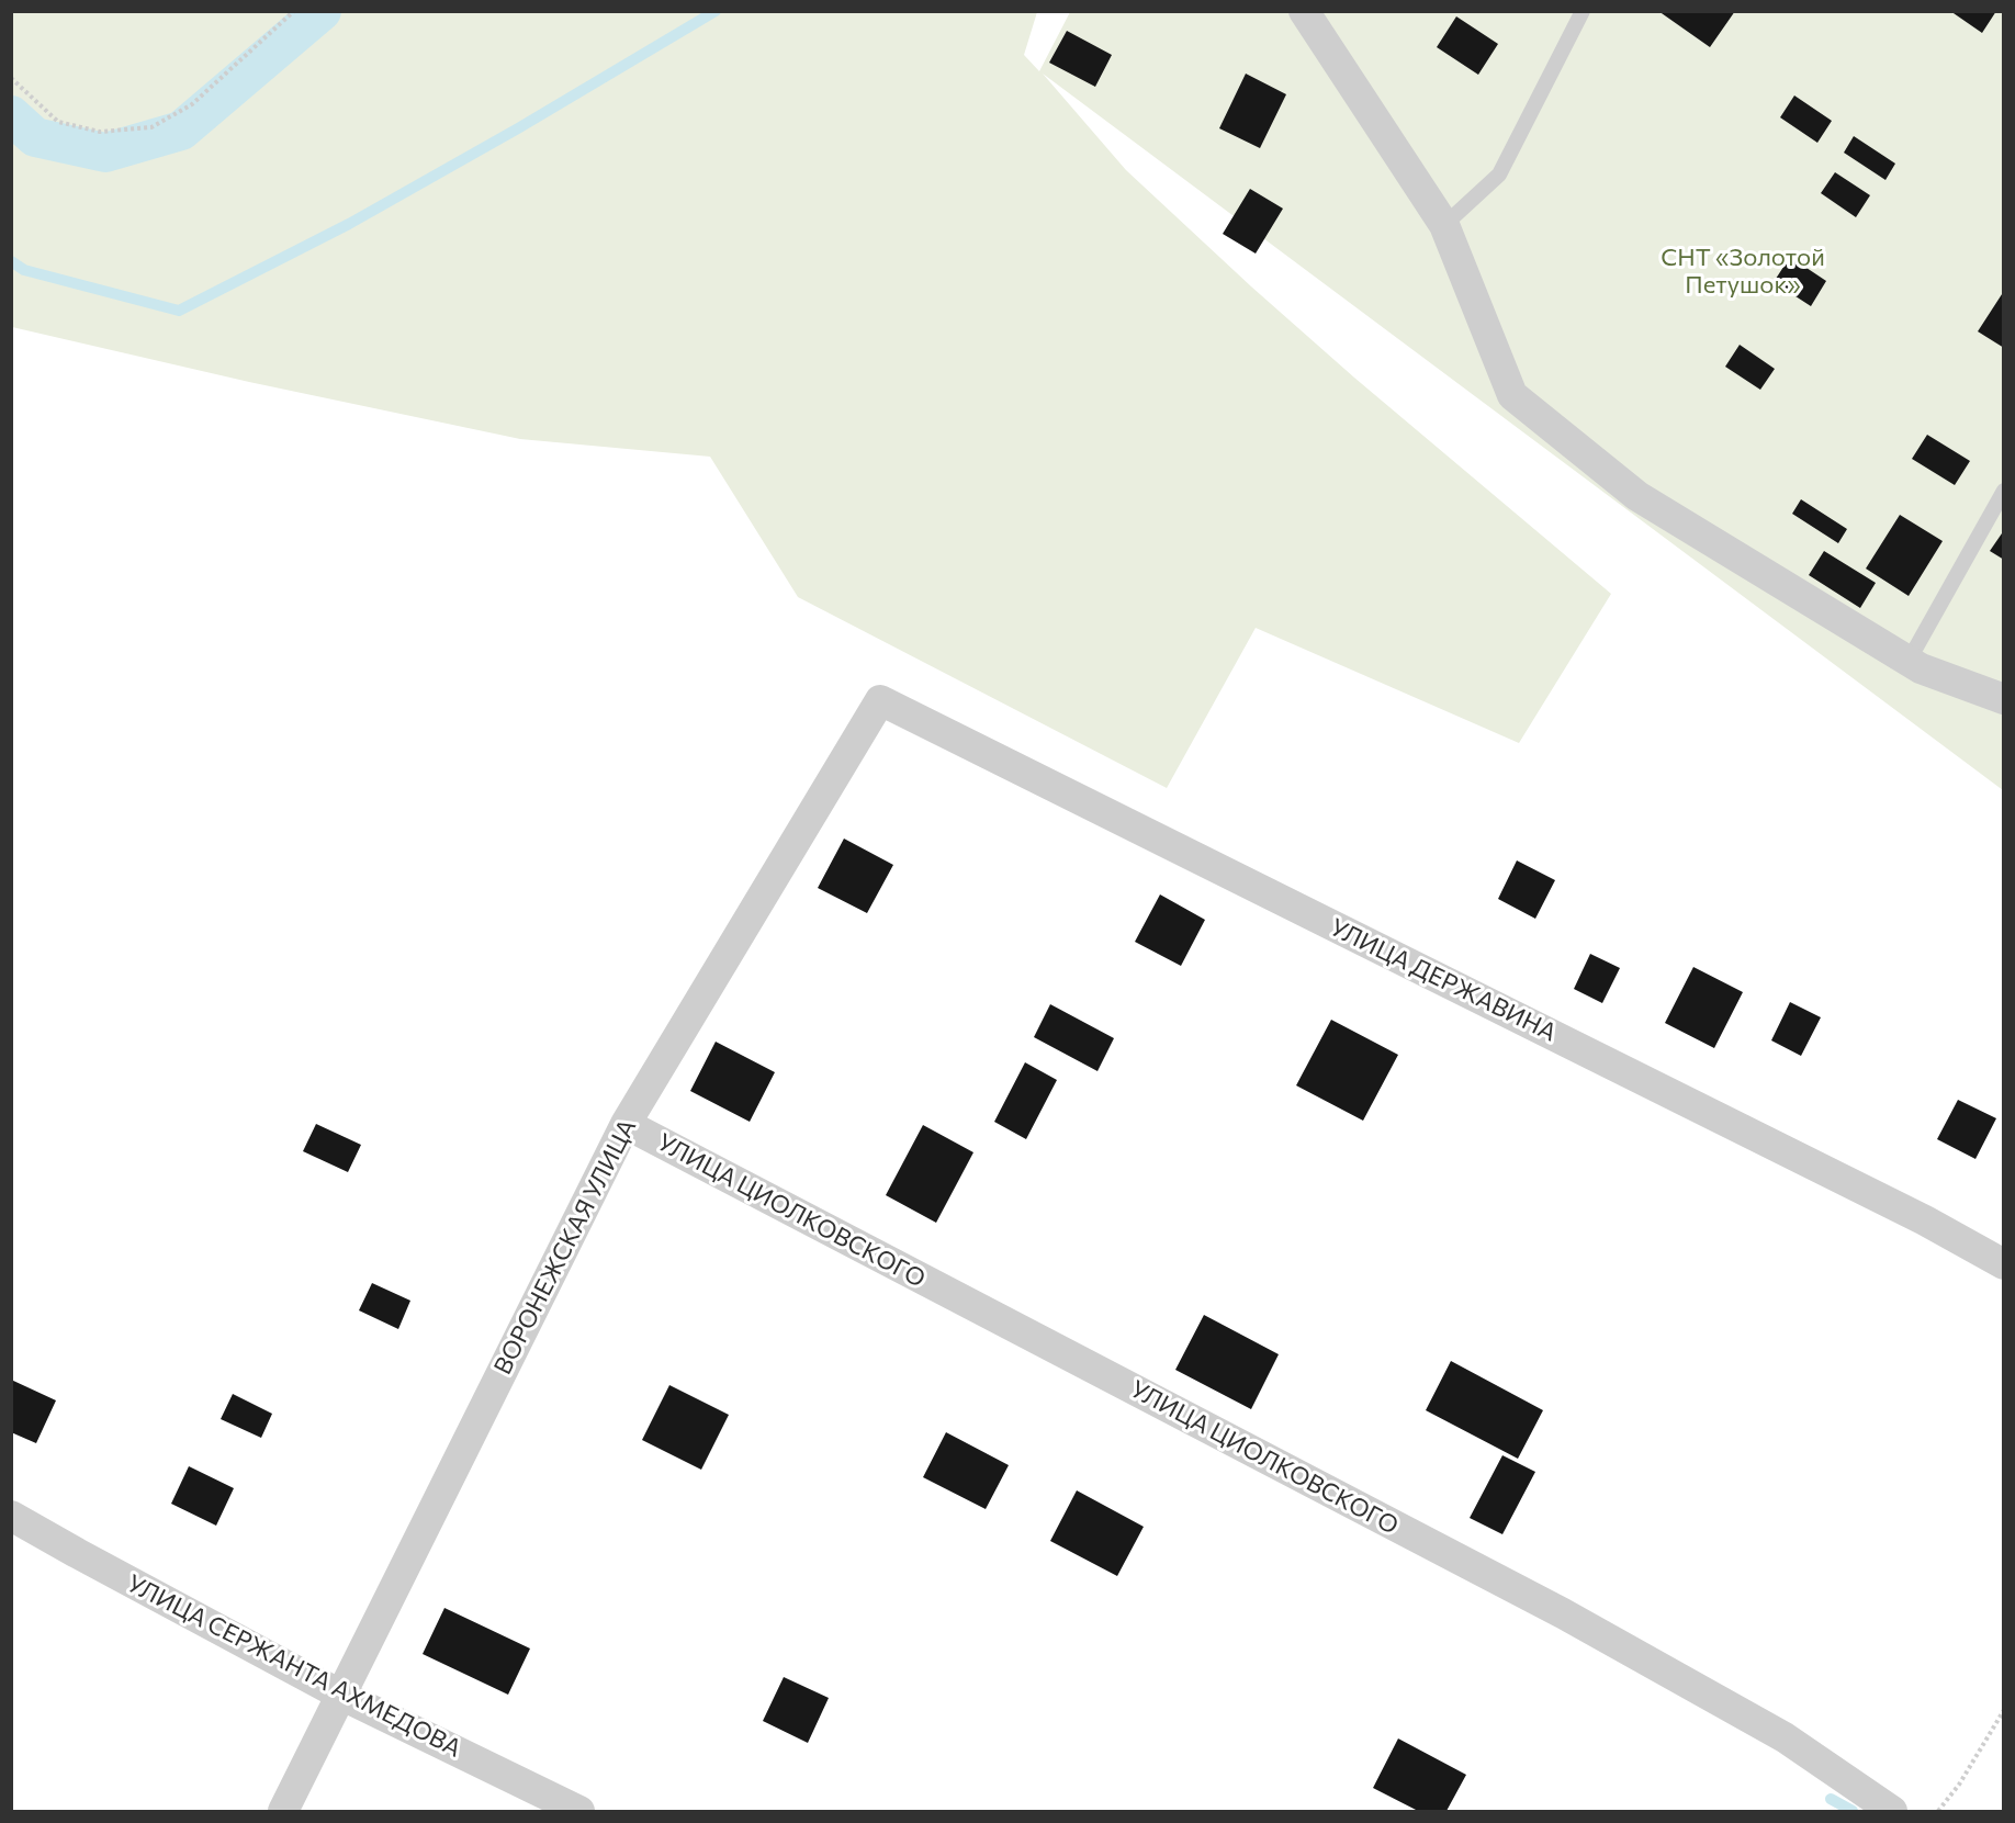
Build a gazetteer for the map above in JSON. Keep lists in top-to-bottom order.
{
  "streets": {
    "street": [
      "УЛИЦА ДЕРЖАВИНА",
      "УЛИЦА ЦИОЛКОВСКОГО",
      "ВОРОНЕЖСКАЯ УЛИЦА",
      "УЛИЦА СЕРЖАНТА АХМЕДОВА"
    ]
  },
  "crossings": [
    ["УЛИЦА ДЕРЖАВИНА", "ВОРОНЕЖСКАЯ УЛИЦА"],
    ["УЛИЦА ЦИОЛКОВСКОГО", "ВОРОНЕЖСКАЯ УЛИЦА"],
    ["ВОРОНЕЖСКАЯ УЛИЦА", "УЛИЦА СЕРЖАНТА АХМЕДОВА"]
  ],
  "parks": ["СНТ «Золотой Петушок»"]
}
